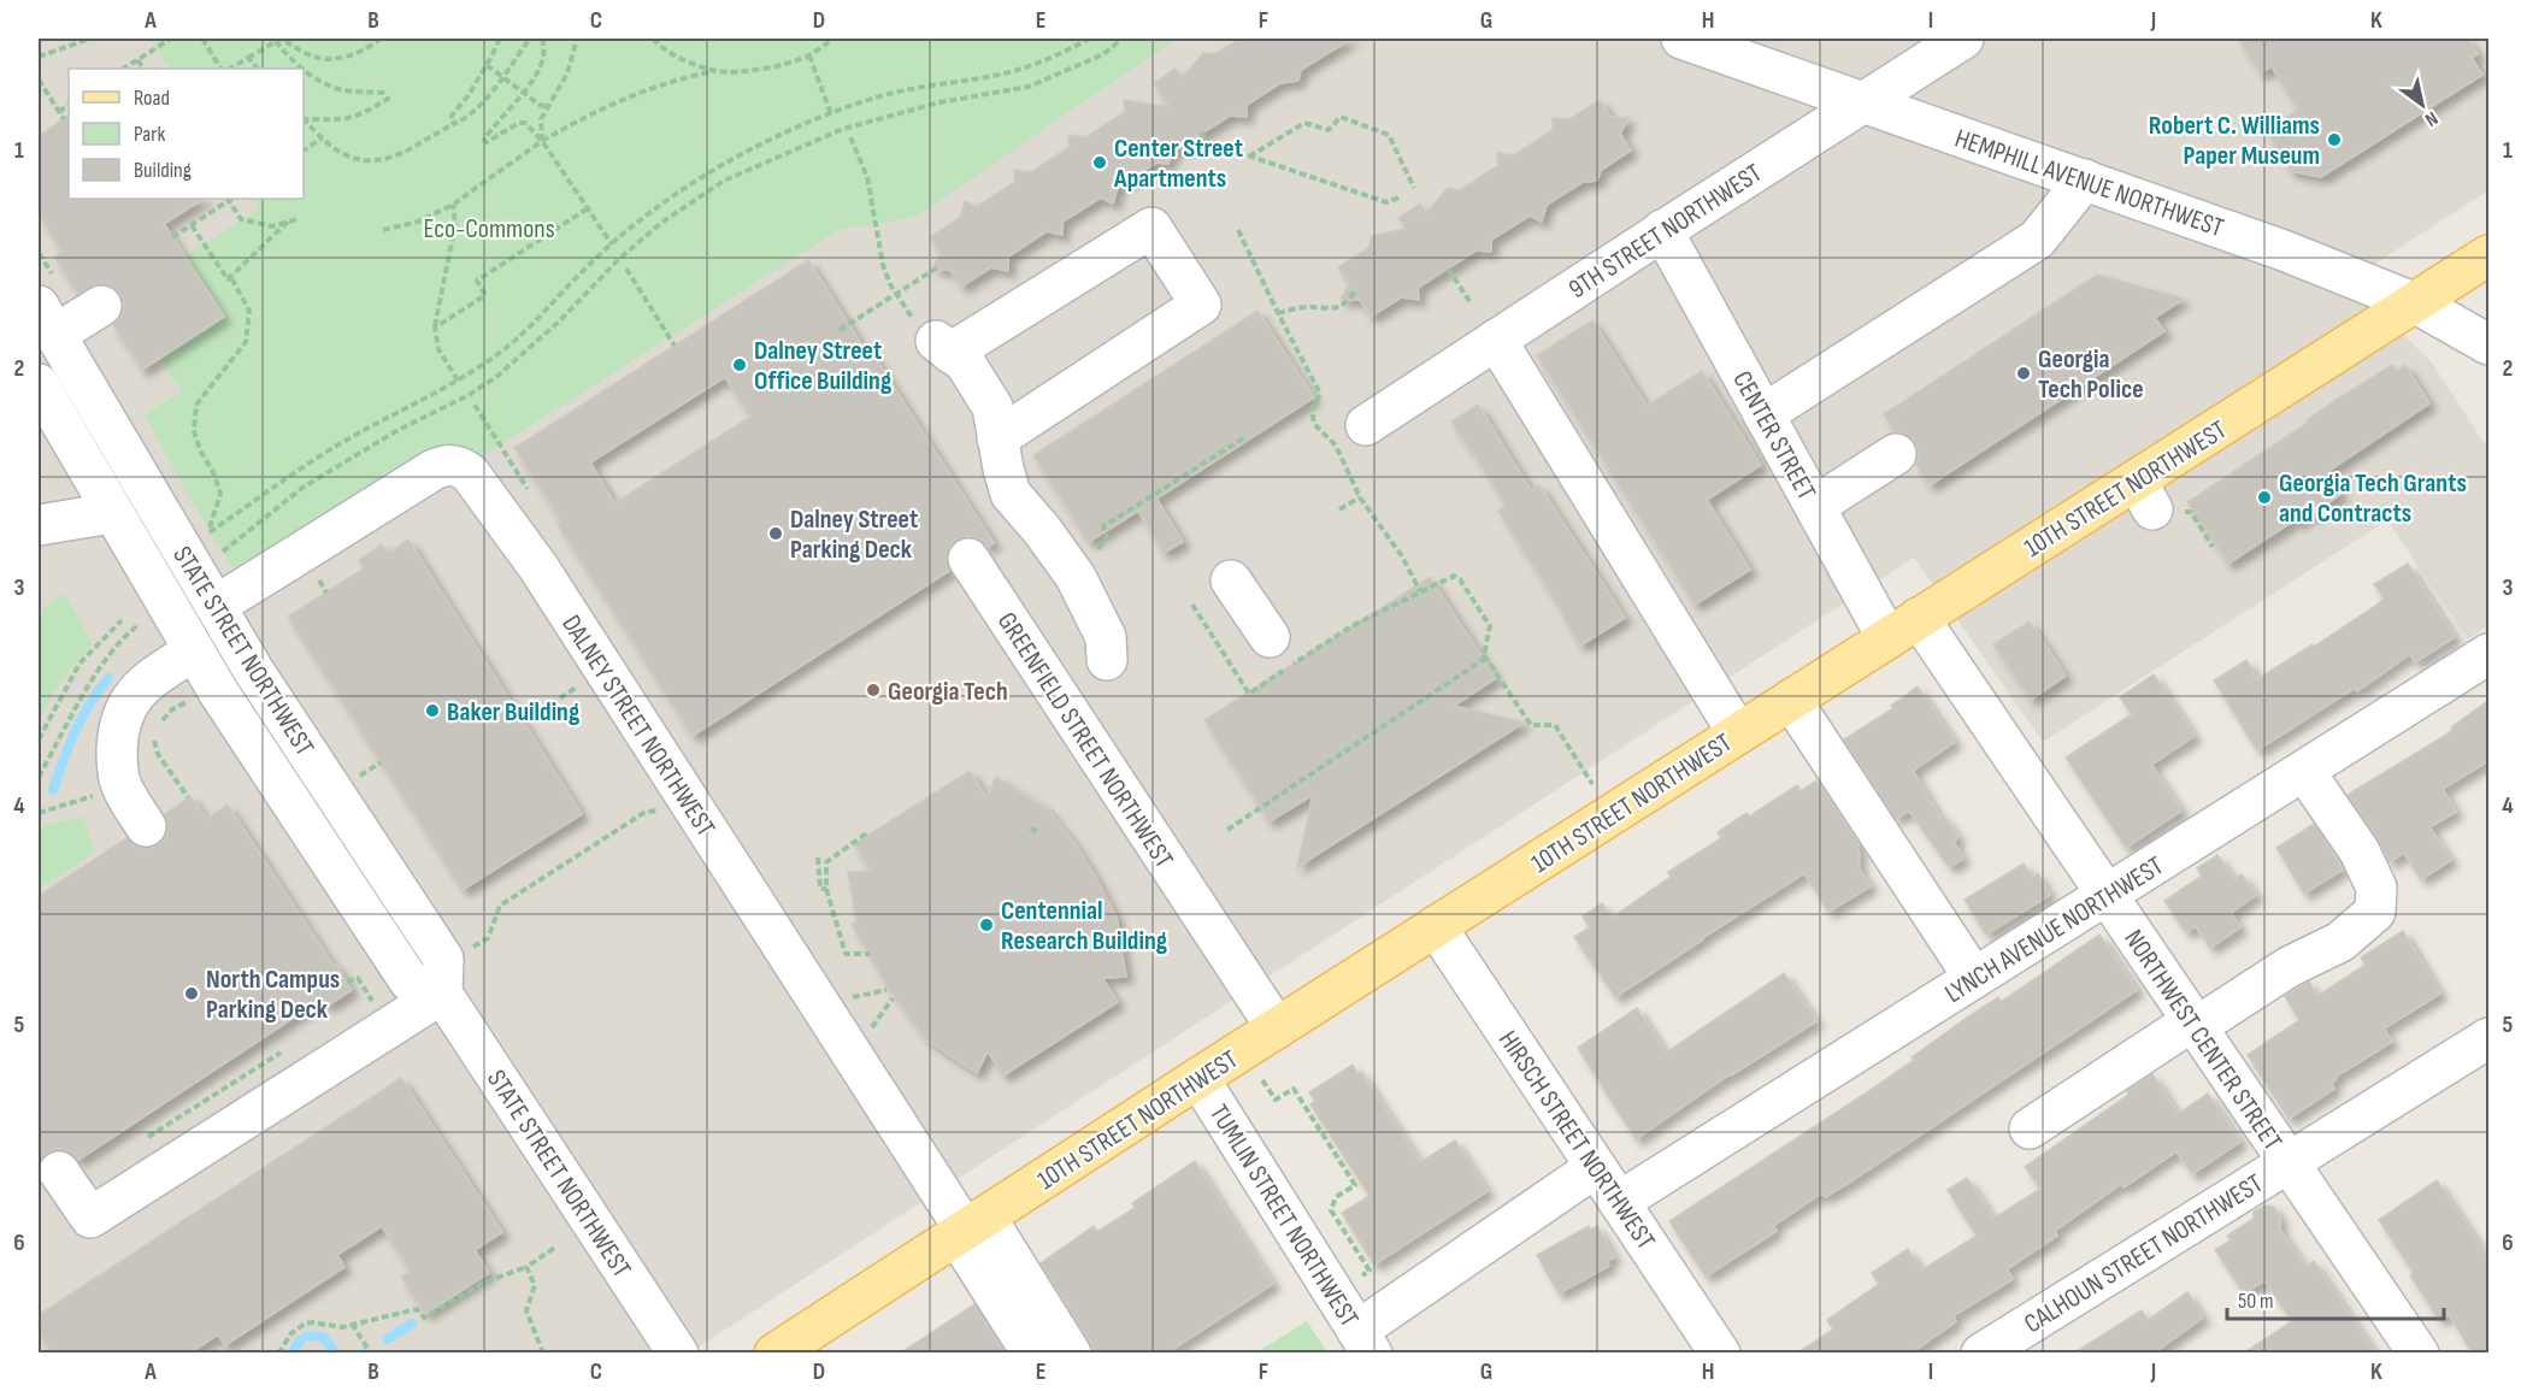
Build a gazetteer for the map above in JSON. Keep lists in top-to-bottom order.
{
  "streets": {
    "main road": ["10TH STREET NORTHWEST"],
    "street": [
      "HEMPHILL AVENUE NORTHWEST",
      "9TH STREET NORTHWEST",
      "CENTER STREET",
      "STATE STREET NORTHWEST",
      "DALNEY STREET NORTHWEST",
      "GREENFIELD STREET NORTHWEST",
      "LYNCH AVENUE NORTHWEST",
      "NORTHWEST CENTER STREET",
      "HIRSCH STREET NORTHWEST",
      "TUMLIN STREET NORTHWEST",
      "CALHOUN STREET NORTHWEST"
    ]
  },
  "crossings": [
    ["HEMPHILL AVENUE NORTHWEST", "9TH STREET NORTHWEST"],
    ["HEMPHILL AVENUE NORTHWEST", "10TH STREET NORTHWEST"],
    ["9TH STREET NORTHWEST", "CENTER STREET"],
    ["CENTER STREET", "10TH STREET NORTHWEST"],
    ["CENTER STREET", "NORTHWEST CENTER STREET"],
    ["10TH STREET NORTHWEST", "DALNEY STREET NORTHWEST"],
    ["10TH STREET NORTHWEST", "GREENFIELD STREET NORTHWEST"],
    ["10TH STREET NORTHWEST", "NORTHWEST CENTER STREET"],
    ["10TH STREET NORTHWEST", "HIRSCH STREET NORTHWEST"],
    ["10TH STREET NORTHWEST", "TUMLIN STREET NORTHWEST"],
    ["STATE STREET NORTHWEST", "DALNEY STREET NORTHWEST"],
    ["LYNCH AVENUE NORTHWEST", "NORTHWEST CENTER STREET"],
    ["LYNCH AVENUE NORTHWEST", "HIRSCH STREET NORTHWEST"],
    ["NORTHWEST CENTER STREET", "CALHOUN STREET NORTHWEST"]
  ],
  "parks": ["Eco-Commons"],
  "places": [
    "Robert C. Williams Paper Museum",
    "Center Street Apartments",
    "Dalney Street Office Building",
    "Georgia Tech Police",
    "Georgia Tech Grants and Contracts",
    "Dalney Street Parking Deck",
    "Georgia Tech",
    "Baker Building",
    "Centennial Research Building",
    "North Campus Parking Deck"
  ],
  "legend": ["Road", "Park", "Building"],
  "scale_bar": "50 m",
  "north": "bottom right",
  "grid": {
    "columns": [
      "A",
      "B",
      "C",
      "D",
      "E",
      "F",
      "G",
      "H",
      "I",
      "J",
      "K"
    ],
    "rows": [
      "1",
      "2",
      "3",
      "4",
      "5",
      "6"
    ]
  }
}
